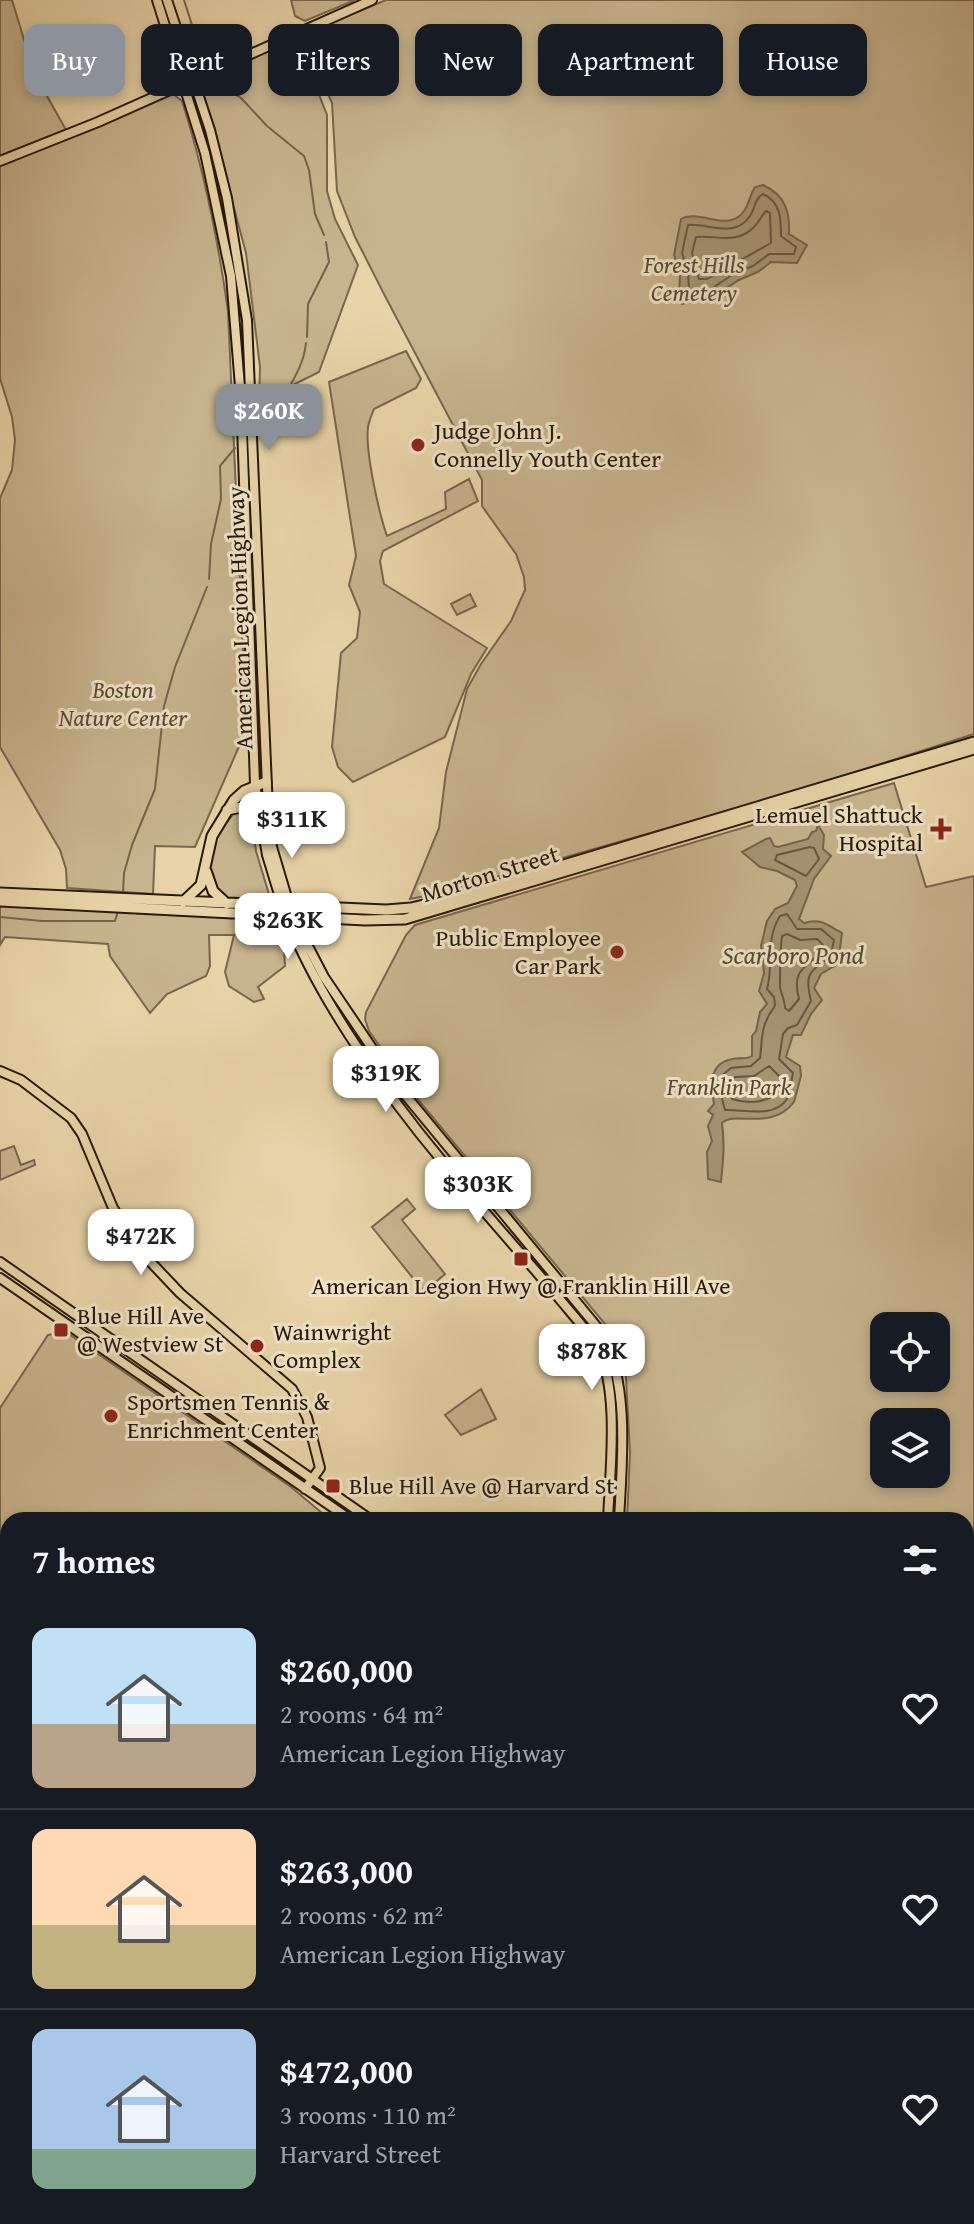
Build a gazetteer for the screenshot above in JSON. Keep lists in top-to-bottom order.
{
  "streets": {
    "highway": ["Morton Street"],
    "main road": ["American Legion Highway"]
  },
  "water": ["Scarboro Pond"],
  "parks": ["Forest Hills Cemetery", "Boston Nature Center", "Franklin Park"],
  "places": {
    "other": [
      "Judge John J. Connelly Youth Center",
      "Public Employee Car Park",
      "Wainwright Complex",
      "Sportsmen Tennis & Enrichment Center"
    ],
    "health": ["Lemuel Shattuck Hospital"],
    "transit": ["American Legion Hwy @ Franklin Hill Ave", "Blue Hill Ave @ Westview St", "Blue Hill Ave @ Harvard St"]
  },
  "page": {
    "chip": [
      "Buy",
      "Rent",
      "Filters",
      "New",
      "Apartment",
      "House"
    ],
    "price": [
      "$260K",
      "$311K",
      "$263K",
      "$319K",
      "$303K",
      "$472K",
      "$878K"
    ],
    "heading": "7 homes",
    "list": [
      {
        "name": "$260,000",
        "note": "2 rooms · 64 m² · American Legion Highway"
      },
      {
        "name": "$263,000",
        "note": "2 rooms · 62 m² · American Legion Highway"
      },
      {
        "name": "$472,000",
        "note": "3 rooms · 110 m² · Harvard Street"
      }
    ]
  }
}
